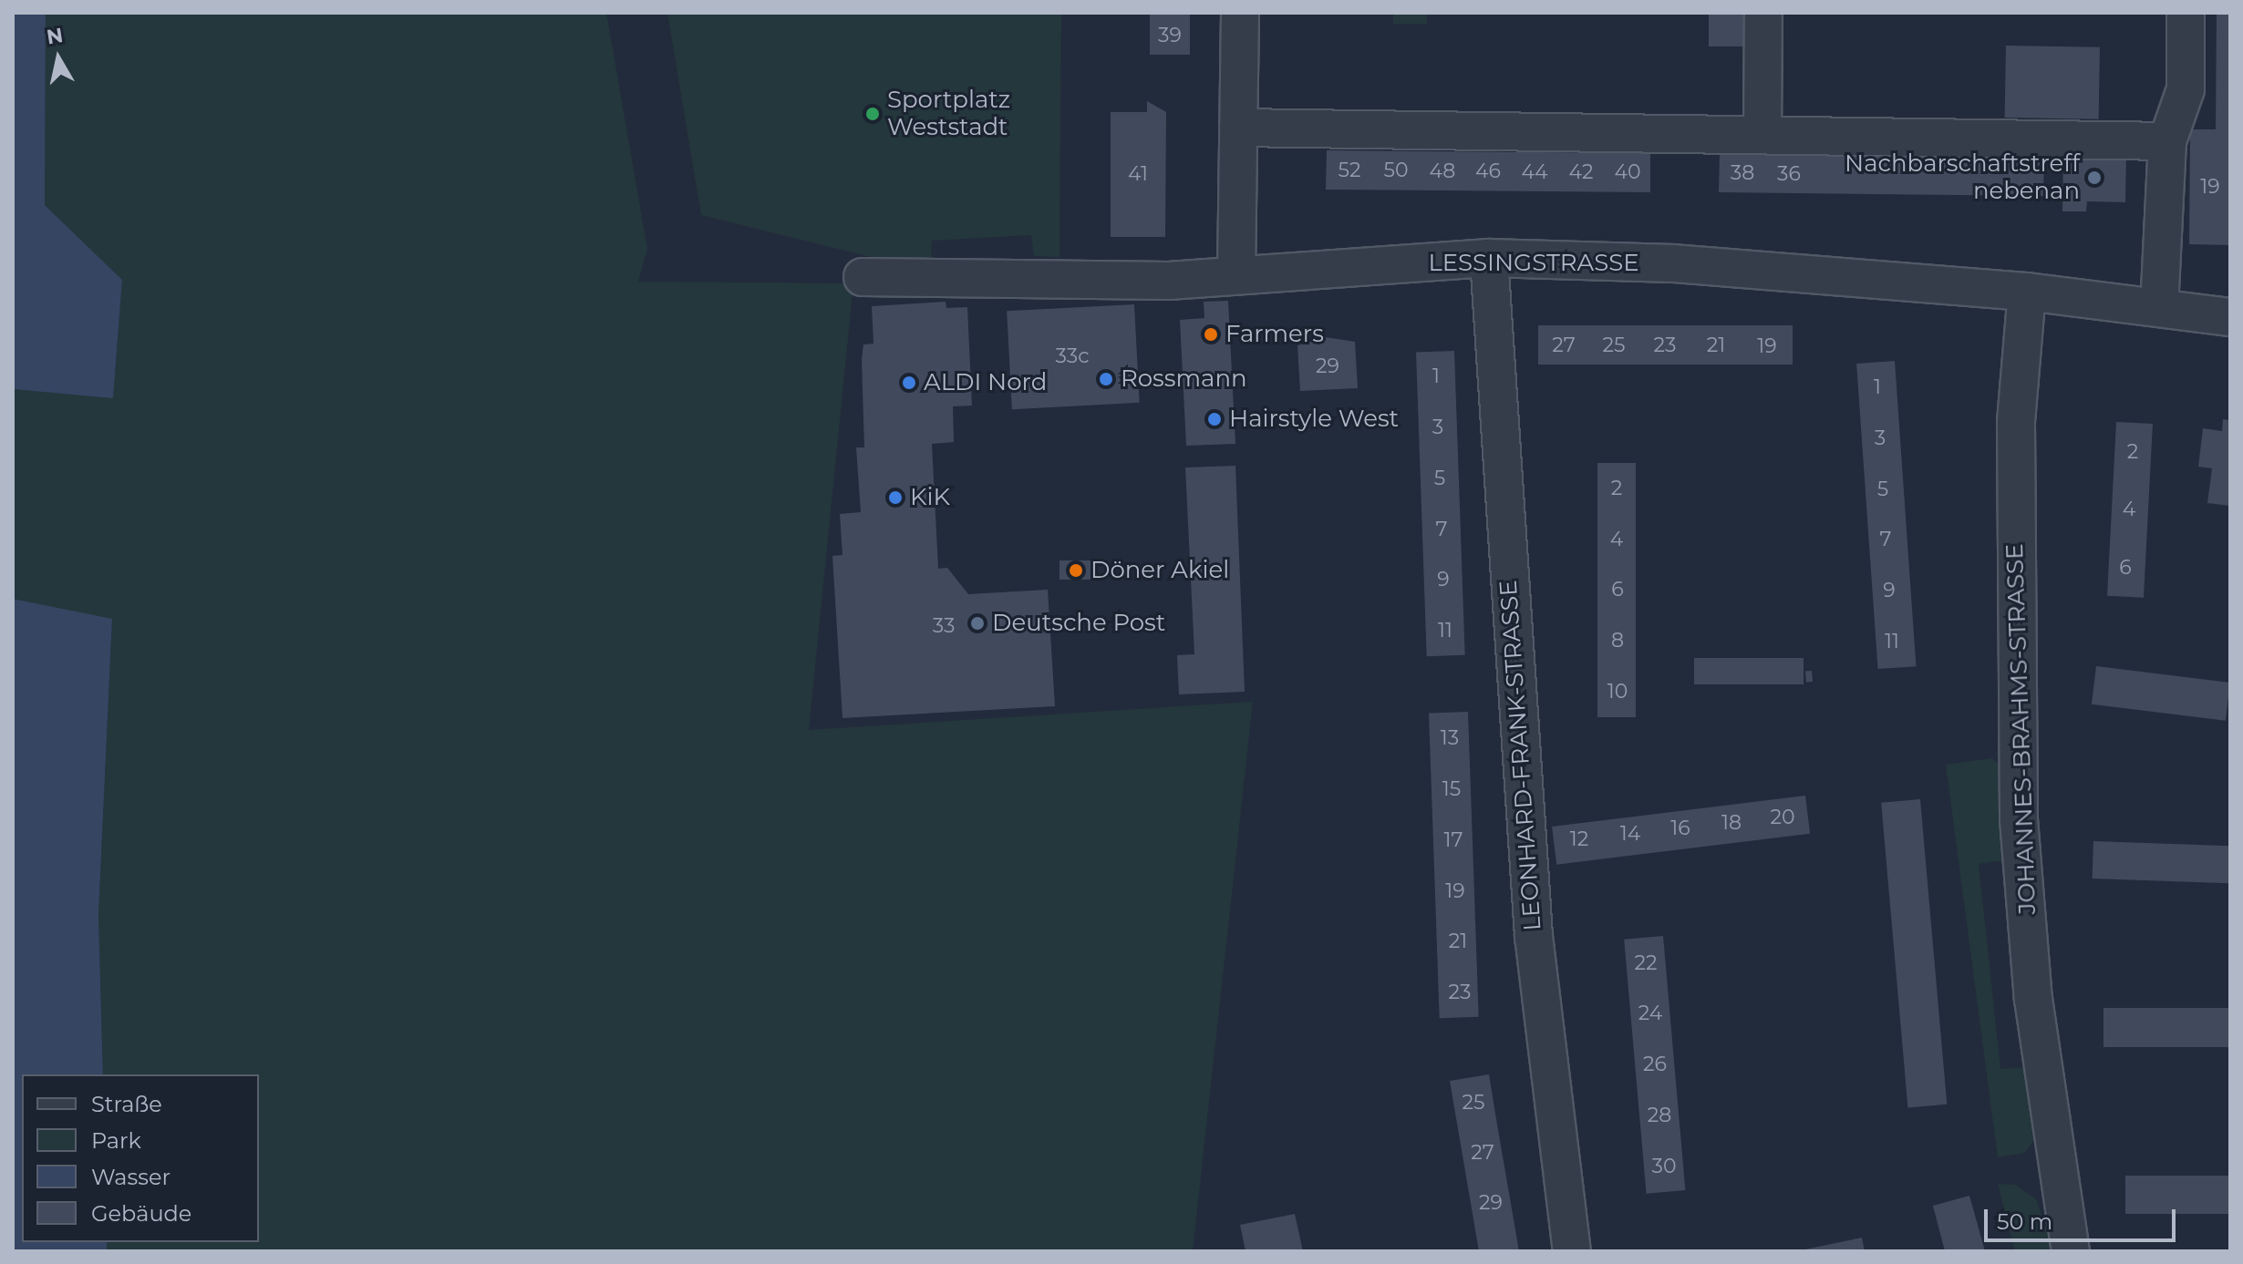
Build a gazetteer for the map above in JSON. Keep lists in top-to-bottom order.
{
  "streets": {
    "street": ["LESSINGSTRASSE", "JOHANNES-BRAHMS-STRASSE", "LEONHARD-FRANK-STRASSE"]
  },
  "crossings": [
    ["LESSINGSTRASSE", "JOHANNES-BRAHMS-STRASSE"],
    ["LESSINGSTRASSE", "LEONHARD-FRANK-STRASSE"]
  ],
  "places": [
    "Sportplatz Weststadt",
    "Nachbarschaftstreff nebenan",
    "Farmers",
    "Rossmann",
    "ALDI Nord",
    "Hairstyle West",
    "KiK",
    "Döner Akiel",
    "Deutsche Post"
  ],
  "house_numbers": [
    "39",
    "52",
    "50",
    "48",
    "46",
    "44",
    "42",
    "40",
    "38",
    "41",
    "36",
    "19",
    "27",
    "25",
    "23",
    "21",
    "19",
    "33c",
    "29",
    "1",
    "1",
    "3",
    "3",
    "2",
    "5",
    "2",
    "5",
    "4",
    "7",
    "4",
    "7",
    "6",
    "9",
    "6",
    "9",
    "33",
    "11",
    "8",
    "11",
    "10",
    "13",
    "15",
    "20",
    "18",
    "16",
    "14",
    "12",
    "17",
    "19",
    "21",
    "22",
    "23",
    "24",
    "26",
    "25",
    "28",
    "27",
    "30",
    "29"
  ],
  "legend": [
    "Straße",
    "Park",
    "Wasser",
    "Gebäude"
  ],
  "scale_bar": "50 m",
  "north": "top"
}
